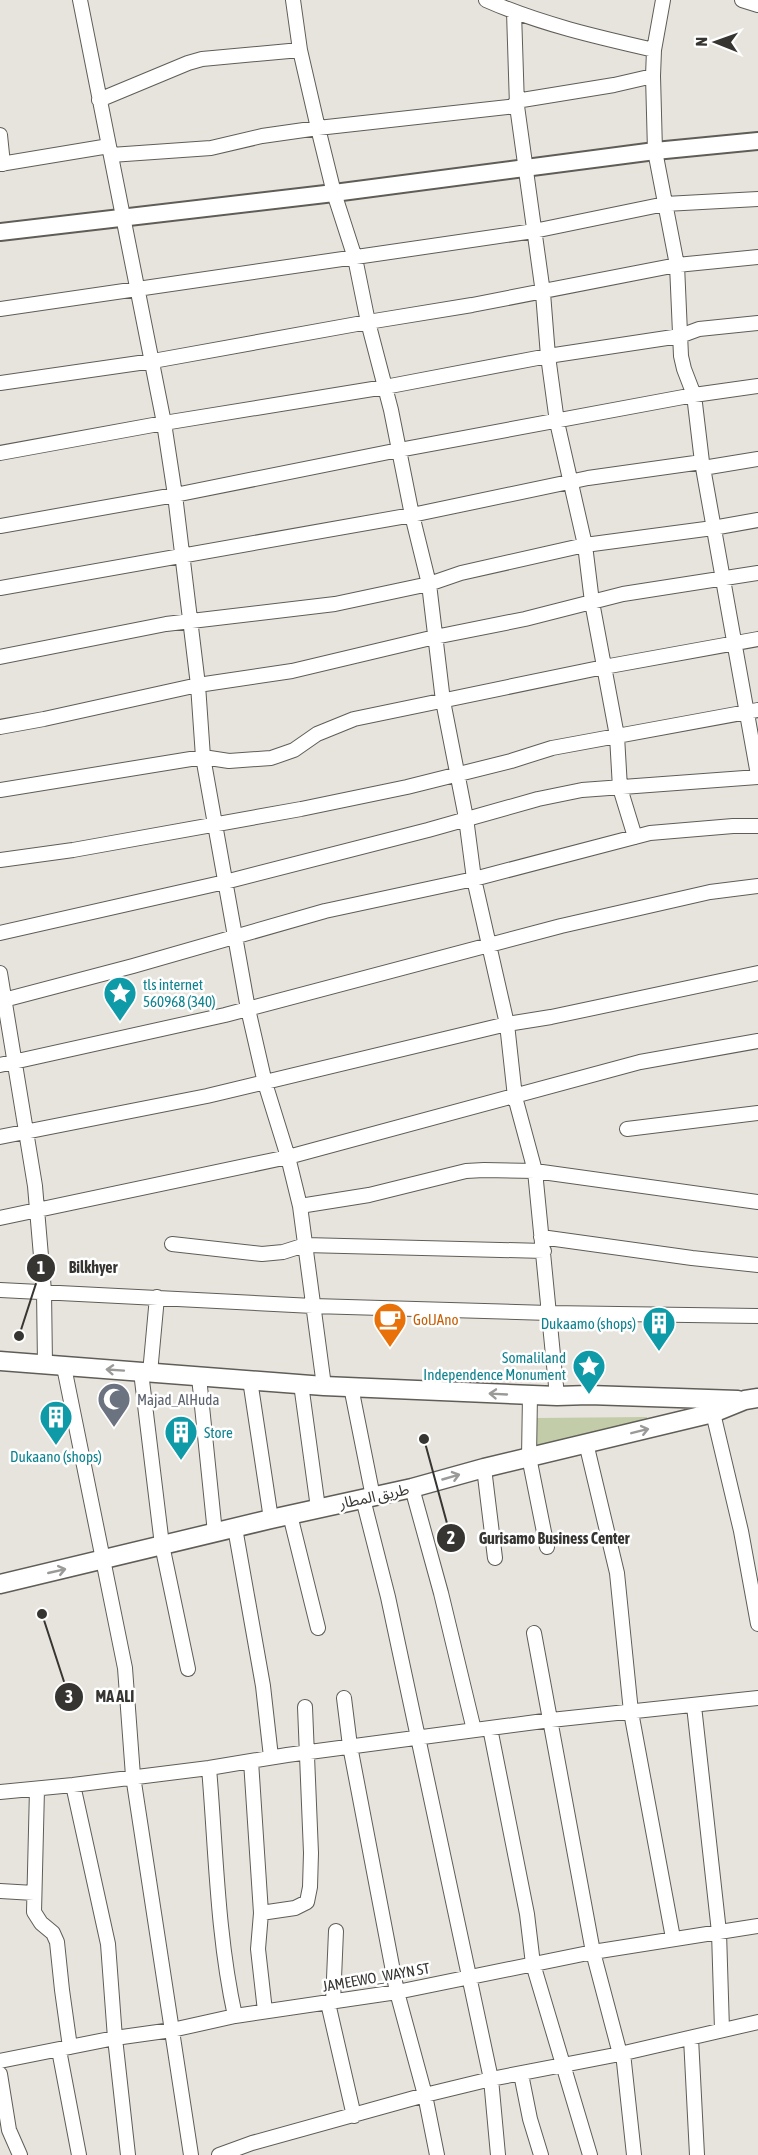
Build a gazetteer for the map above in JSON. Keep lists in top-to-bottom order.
{
  "streets": {
    "main road": ["طريق المطار"],
    "street": ["JAMEEWO_WAYN ST"]
  },
  "places": {
    "place": ["tls internet 560968 (340)", "Somaliland Independence Monument"],
    "other": ["Bilkhyer", "Gurisamo Business Center", "MA ALI"],
    "cafe": ["GolJAno"],
    "building": ["Dukaamo (shops)", "Dukaano (shops)", "Store"],
    "mosque": ["Majad_AlHuda"]
  },
  "north": "left"
}
